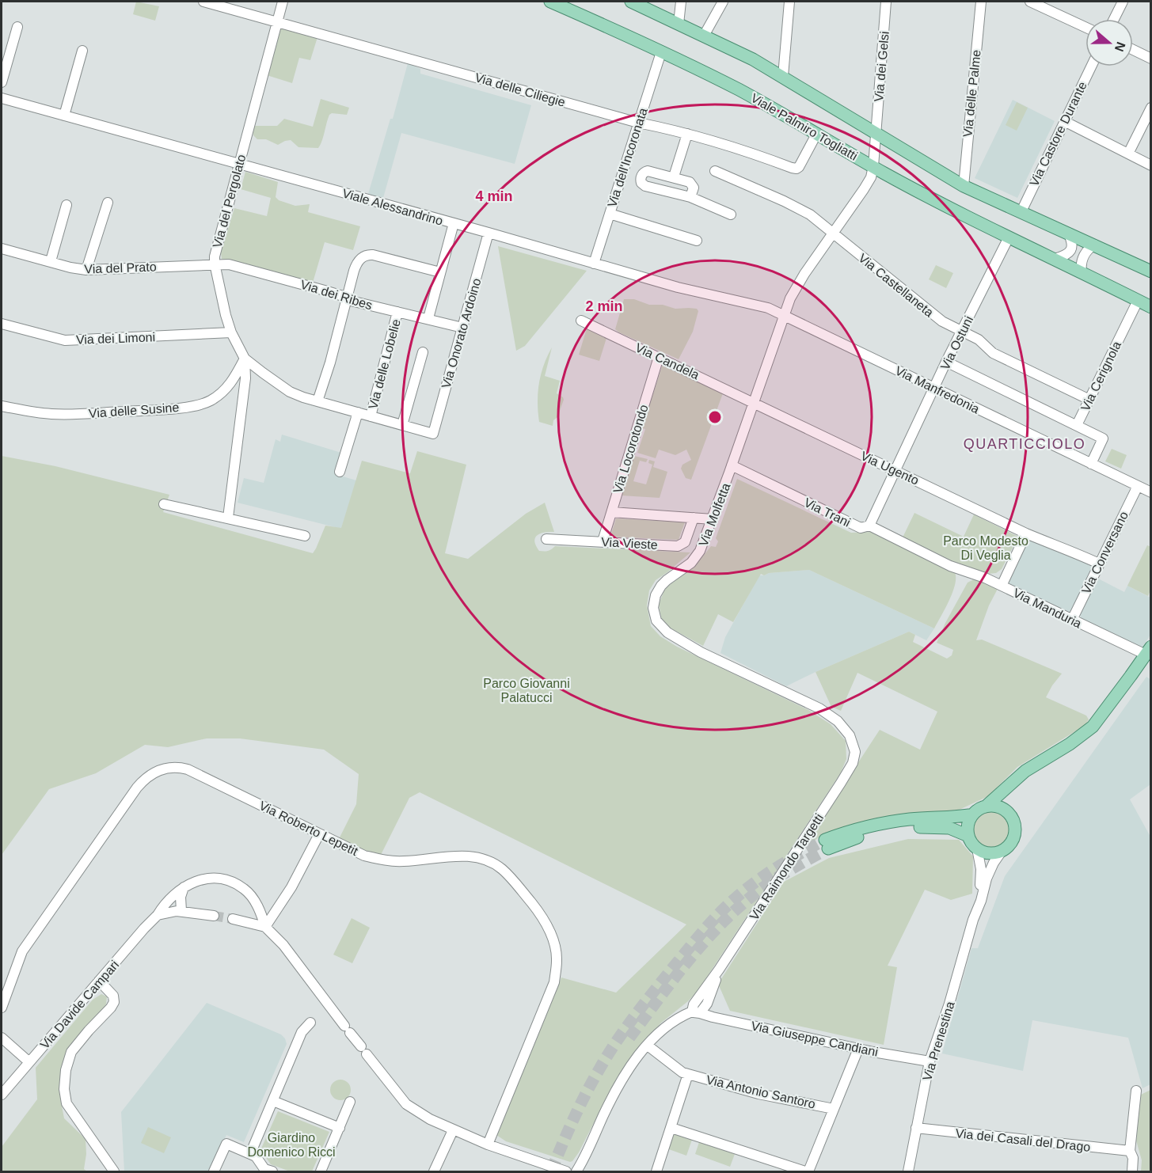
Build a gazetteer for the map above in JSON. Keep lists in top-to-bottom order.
{
  "streets": {
    "main road": ["Viale Palmiro Togliatti"],
    "street": [
      "Via dei Gelsi",
      "Via delle Ciliegie",
      "Via delle Palme",
      "Via Castore Durante",
      "Via dell'Incoronata",
      "Via del Pergolato",
      "Viale Alessandrino",
      "Via del Prato",
      "Via Castellaneta",
      "Via dei Ribes",
      "Via Onorato Ardoino",
      "Via dei Limoni",
      "Via Ostuni",
      "Via Candela",
      "Via delle Lobelie",
      "Via Cerignola",
      "Via Manfredonia",
      "Via delle Susine",
      "Via Locorotondo",
      "Via Ugento",
      "Via Trani",
      "Via Molfetta",
      "Via Vieste",
      "Via Conversano",
      "Via Manduria",
      "Via Roberto Lepetit",
      "Via Raimondo Targetti",
      "Via Davide Campari",
      "Via Giuseppe Candiani",
      "Via Prenestina",
      "Via Antonio Santoro",
      "Via dei Casali del Drago"
    ]
  },
  "crossings": [
    ["Via dei Gelsi", "Viale Palmiro Togliatti"],
    ["Via delle Ciliegie", "Viale Palmiro Togliatti"],
    ["Via delle Ciliegie", "Via dell'Incoronata"],
    ["Via delle Ciliegie", "Via del Pergolato"],
    ["Viale Palmiro Togliatti", "Via dell'Incoronata"],
    ["Viale Palmiro Togliatti", "Via Ostuni"],
    ["Viale Palmiro Togliatti", "Via Cerignola"],
    ["Viale Palmiro Togliatti", "Via Molfetta"],
    ["Via dell'Incoronata", "Viale Alessandrino"],
    ["Via del Pergolato", "Viale Alessandrino"],
    ["Via del Pergolato", "Via del Prato"],
    ["Via del Pergolato", "Via dei Ribes"],
    ["Via del Pergolato", "Via Onorato Ardoino"],
    ["Via del Pergolato", "Via dei Limoni"],
    ["Via del Pergolato", "Via delle Lobelie"],
    ["Via del Pergolato", "Via delle Susine"],
    ["Viale Alessandrino", "Via Onorato Ardoino"],
    ["Viale Alessandrino", "Via Manfredonia"],
    ["Viale Alessandrino", "Via Molfetta"],
    ["Via del Prato", "Via dei Ribes"],
    ["Via Castellaneta", "Via Ostuni"],
    ["Via Castellaneta", "Via Cerignola"],
    ["Via Castellaneta", "Via Molfetta"],
    ["Via dei Ribes", "Via delle Lobelie"],
    ["Via Ostuni", "Via Manfredonia"],
    ["Via Ostuni", "Via Ugento"],
    ["Via Ostuni", "Via Trani"],
    ["Via Candela", "Via Locorotondo"],
    ["Via Candela", "Via Ugento"],
    ["Via Candela", "Via Molfetta"],
    ["Via Cerignola", "Via Manfredonia"],
    ["Via Manfredonia", "Via Molfetta"],
    ["Via Manfredonia", "Via Conversano"],
    ["Via Locorotondo", "Via Vieste"],
    ["Via Ugento", "Via Molfetta"],
    ["Via Ugento", "Via Conversano"],
    ["Via Ugento", "Via Manduria"],
    ["Via Trani", "Via Molfetta"],
    ["Via Trani", "Via Manduria"],
    ["Via Molfetta", "Via Raimondo Targetti"],
    ["Via Conversano", "Via Manduria"],
    ["Via Roberto Lepetit", "Via Davide Campari"],
    ["Via Raimondo Targetti", "Via Giuseppe Candiani"],
    ["Via Giuseppe Candiani", "Via Prenestina"],
    ["Via Prenestina", "Via dei Casali del Drago"]
  ],
  "districts": ["QUARTICCIOLO"],
  "parks": ["Parco Modesto Di Veglia", "Parco Giovanni Palatucci", "Giardino Domenico Ricci"],
  "north": "right",
  "rings": ["4 min", "2 min"]
}
